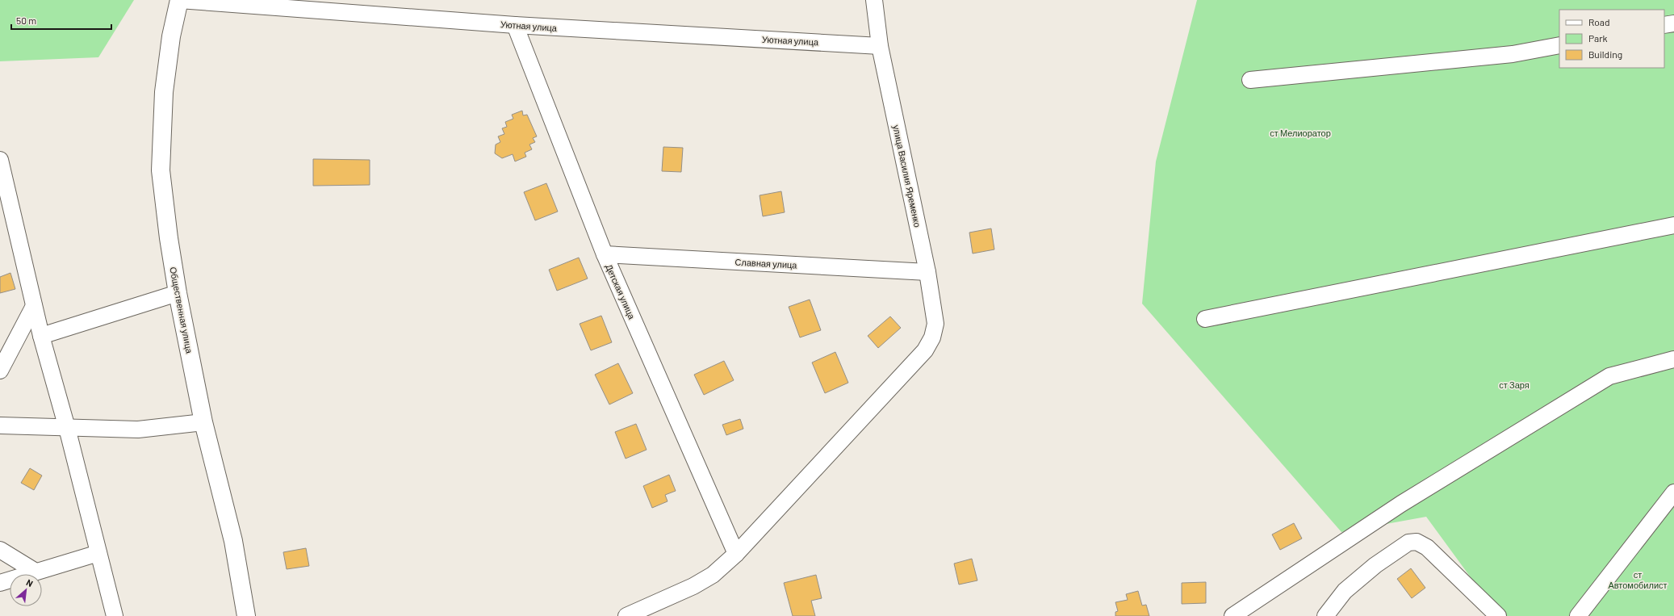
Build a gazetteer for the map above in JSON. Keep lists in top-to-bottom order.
{
  "streets": {
    "main road": ["Общественная улица"],
    "street": [
      "Уютная улица",
      "улица Василия Яременко",
      "Славная улица",
      "Детская улица"
    ]
  },
  "crossings": [
    ["Уютная улица", "улица Василия Яременко"],
    ["Уютная улица", "Детская улица"],
    ["Уютная улица", "Общественная улица"],
    ["улица Василия Яременко", "Славная улица"],
    ["улица Василия Яременко", "Детская улица"],
    ["Славная улица", "Детская улица"]
  ],
  "parks": ["ст Мелиоратор", "ст Заря", "ст Автомобилист"],
  "legend": ["Road", "Park", "Building"],
  "scale_bar": "50 m",
  "north": "top right"
}
